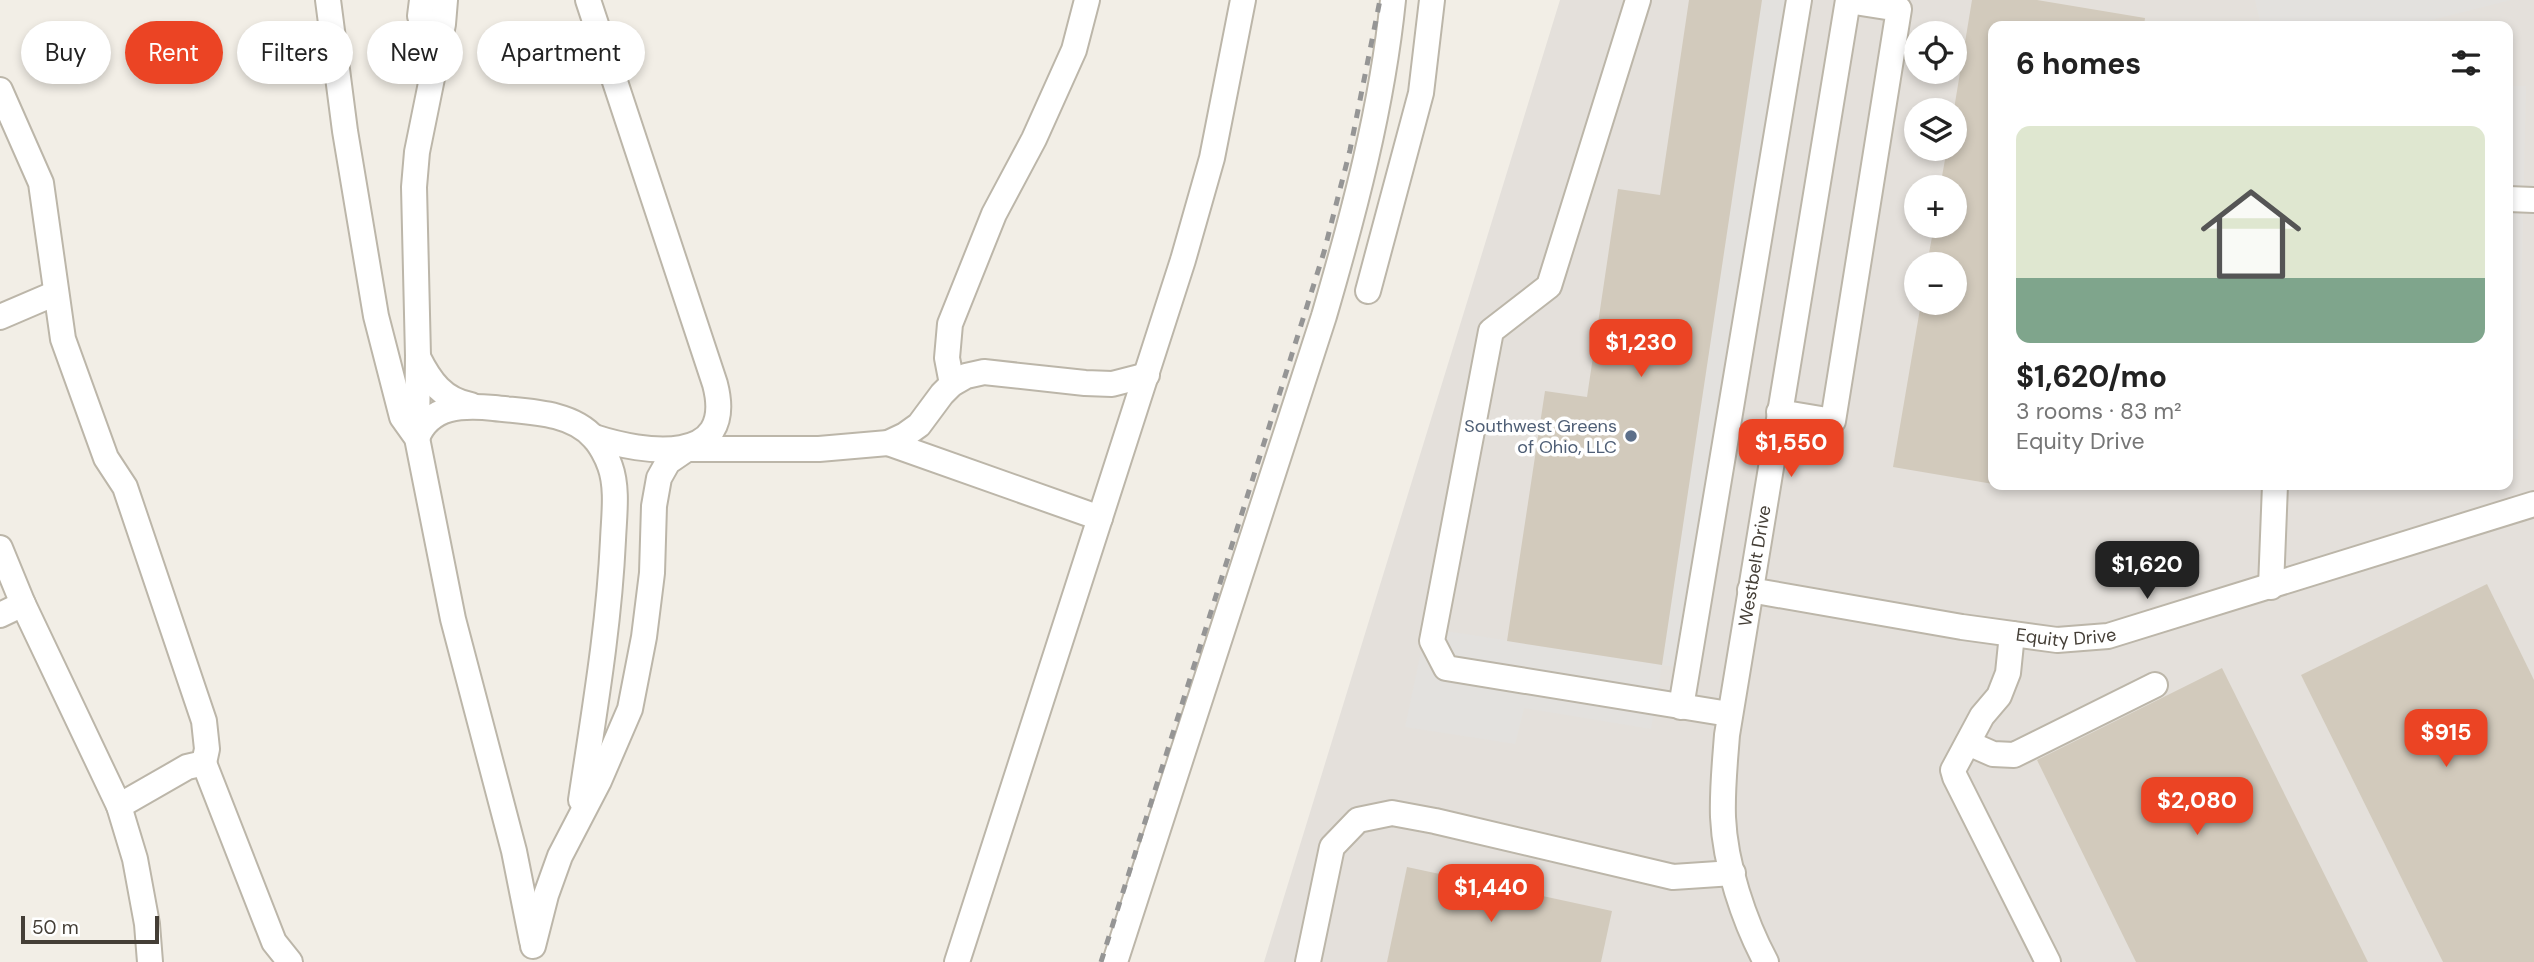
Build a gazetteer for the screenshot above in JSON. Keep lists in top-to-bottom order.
{
  "streets": {
    "street": ["Westbelt Drive", "Equity Drive"]
  },
  "crossings": [
    ["Westbelt Drive", "Equity Drive"]
  ],
  "places": ["Southwest Greens of Ohio, LLC"],
  "scale_bar": "50 m",
  "page": {
    "map_buttons": ["+", "−"],
    "chip": [
      "Buy",
      "Rent",
      "Filters",
      "New",
      "Apartment"
    ],
    "heading": "6 homes",
    "list": [
      {
        "name": "$1,620/mo",
        "note": "3 rooms · 83 m² · Equity Drive"
      }
    ],
    "price": [
      "$1,230",
      "$1,550",
      "$1,620",
      "$915",
      "$2,080",
      "$1,440"
    ],
    "scale": "50 m"
  }
}
